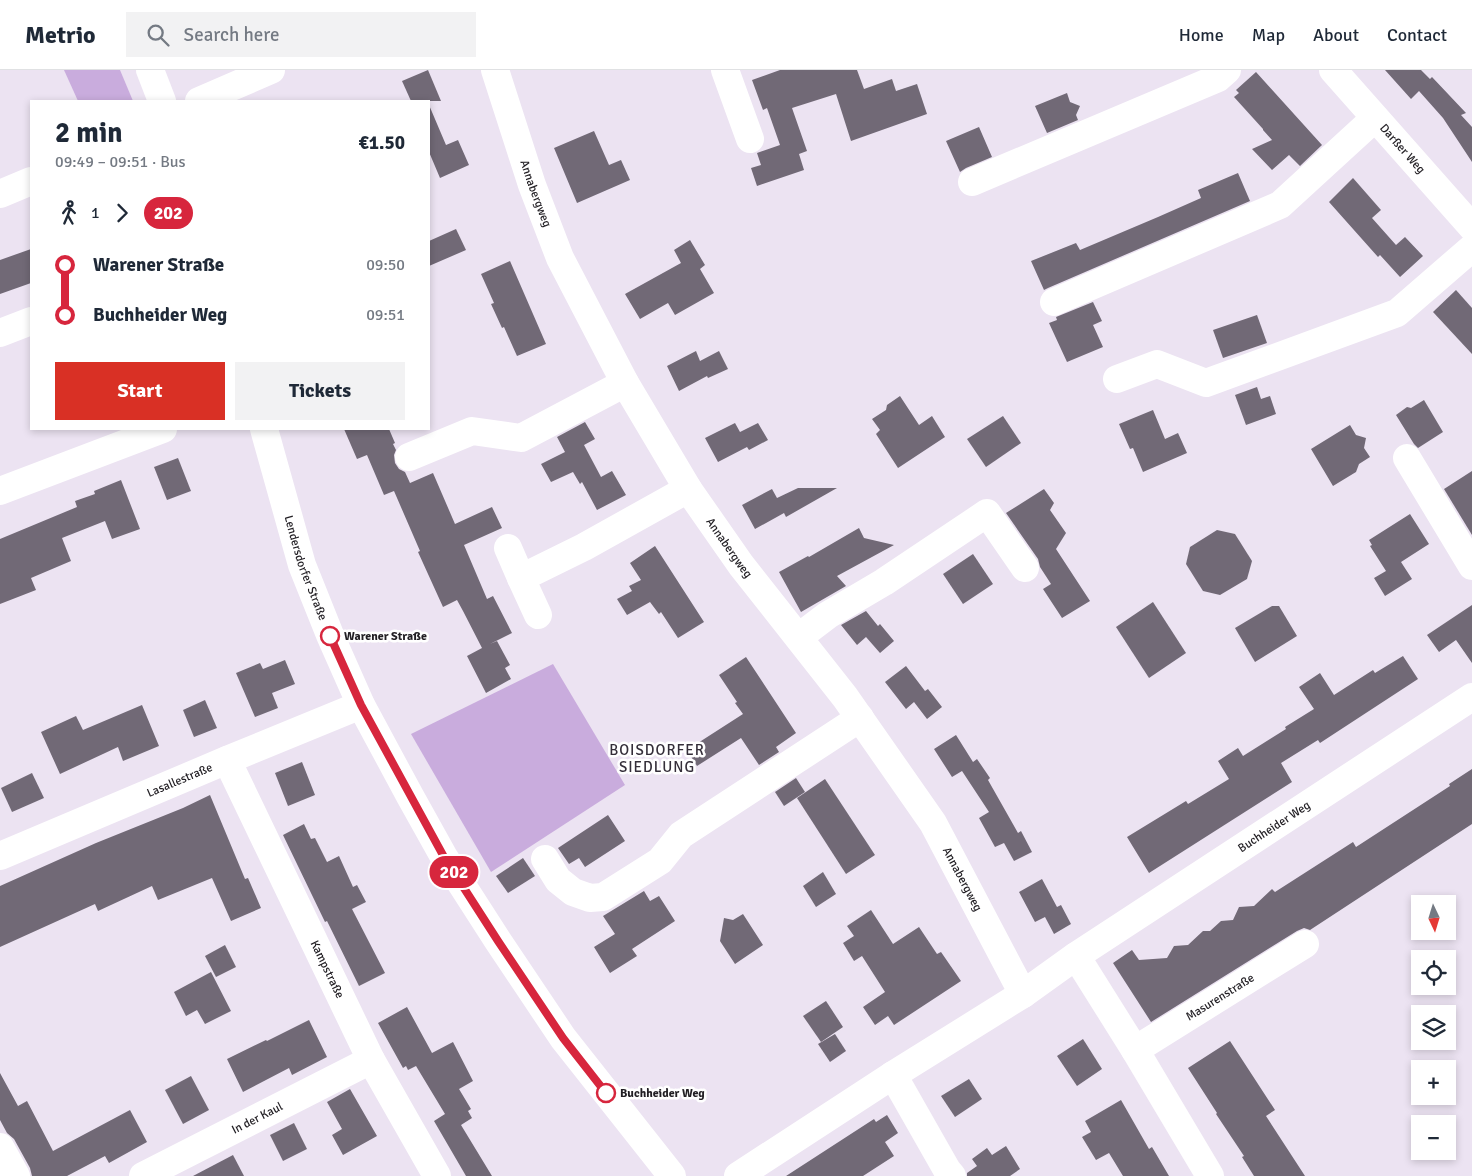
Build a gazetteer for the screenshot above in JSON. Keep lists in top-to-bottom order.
{
  "streets": {
    "street": [
      "Darßer Weg",
      "Annabergweg",
      "Lendersdorfer Straße",
      "Lasallestraße",
      "Buchheider Weg",
      "Kampstraße",
      "Masurenstraße",
      "In der Kaul"
    ]
  },
  "crossings": [
    ["Annabergweg", "Buchheider Weg"],
    ["Lendersdorfer Straße", "Lasallestraße"],
    ["Lasallestraße", "Kampstraße"],
    ["Kampstraße", "In der Kaul"]
  ],
  "districts": ["BOISDORFER SIEDLUNG"],
  "places": ["Warener Straße", "Buchheider Weg"],
  "lines": ["bus line 202"],
  "north": "bottom",
  "page": {
    "header": "Metrio",
    "search": "Search here",
    "nav": [
      "Home",
      "Map",
      "About",
      "Contact"
    ],
    "on_map": "202",
    "heading": ["2 min", "09:49 – 09:51 · Bus", "€1.50"],
    "legs": ["1", "202"],
    "list": [
      {
        "name": "Warener Straße",
        "value": "09:50"
      },
      {
        "name": "Buchheider Weg",
        "value": "09:51"
      }
    ],
    "buttons": ["Start", "Tickets"],
    "map_buttons": ["+", "−"]
  }
}
